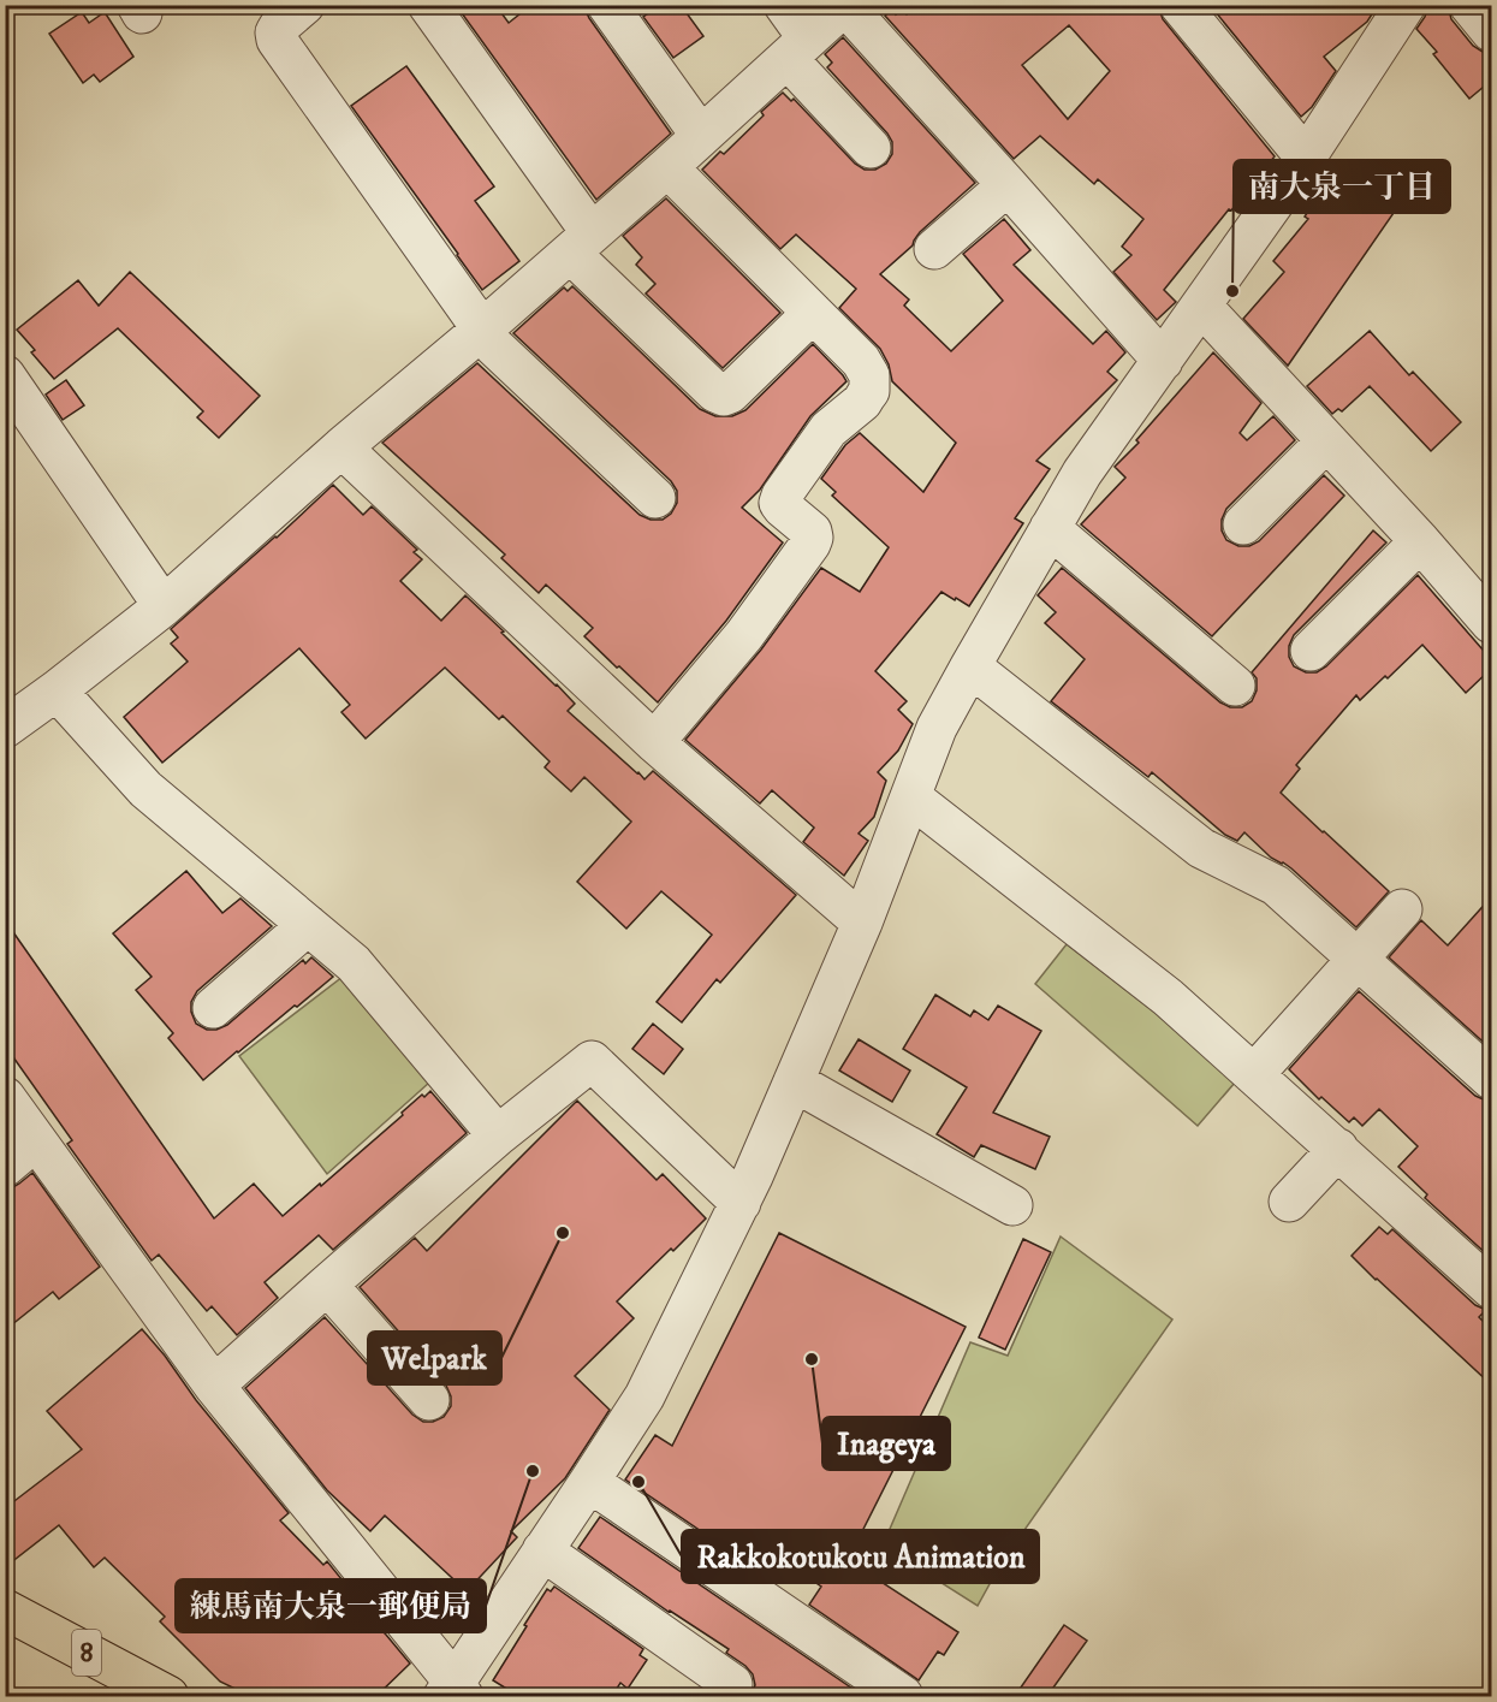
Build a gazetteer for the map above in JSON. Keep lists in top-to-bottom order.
{
  "streets": {
    "main road": ["8"]
  },
  "places": [
    "南大泉一丁目",
    "Welpark",
    "Inageya",
    "練馬南大泉一郵便局",
    "Rakkokotukotu Animation"
  ]
}
